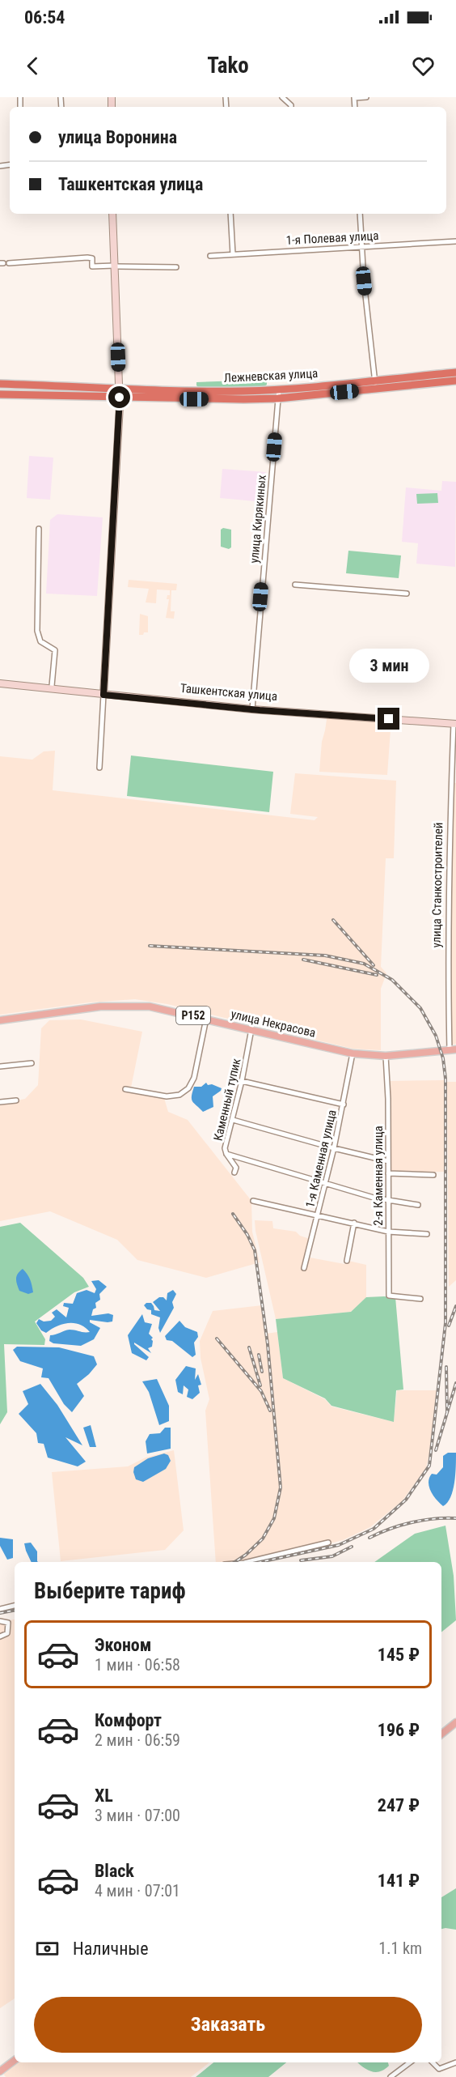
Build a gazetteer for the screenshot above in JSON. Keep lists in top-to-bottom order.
{
  "streets": {
    "highway": ["Лежневская улица"],
    "main road": ["Ташкентская улица", "Р152", "улица Некрасова"],
    "street": [
      "1-я Полевая улица",
      "улица Кирякиных",
      "улица Станкостроителей",
      "Каменный тупик",
      "1-я Каменная улица",
      "2-я Каменная улица"
    ]
  },
  "crossings": [
    ["Лежневская улица", "улица Кирякиных"],
    ["улица Кирякиных", "Ташкентская улица"],
    ["Ташкентская улица", "улица Станкостроителей"],
    ["улица Станкостроителей", "улица Некрасова"],
    ["улица Некрасова", "Каменный тупик"],
    ["улица Некрасова", "1-я Каменная улица"],
    ["улица Некрасова", "2-я Каменная улица"]
  ],
  "page": {
    "status": "06:54",
    "header": "Tako",
    "banner": ["улица Воронина", "Ташкентская улица"],
    "bubble": "3 мин",
    "heading": "Выберите тариф",
    "list": [
      {
        "name": "Эконом",
        "note": "1 мин · 06:58",
        "value": "145 ₽"
      },
      {
        "name": "Комфорт",
        "note": "2 мин · 06:59",
        "value": "196 ₽"
      },
      {
        "name": "XL",
        "note": "3 мин · 07:00",
        "value": "247 ₽"
      },
      {
        "name": "Black",
        "note": "4 мин · 07:01",
        "value": "141 ₽"
      }
    ],
    "pay": ["Наличные", "1.1 km"],
    "buttons": "Заказать"
  }
}
